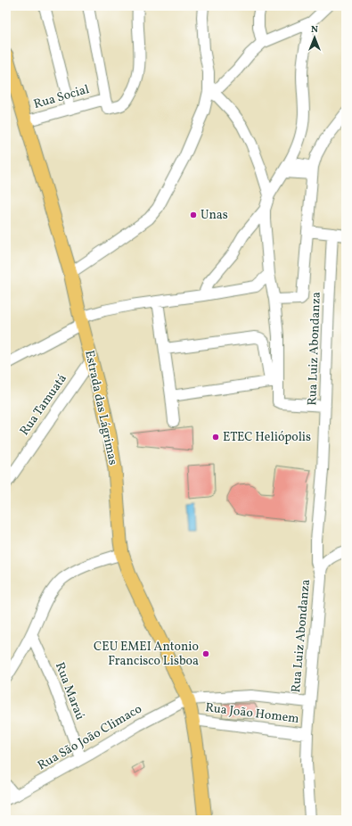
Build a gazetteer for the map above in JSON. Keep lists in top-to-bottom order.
{
  "streets": {
    "main road": ["Estrada das Lágrimas"],
    "street": [
      "Rua Social",
      "Rua Luiz Abondanza",
      "Rua Tamuatá",
      "Rua Maraú",
      "Rua João Homem",
      "Rua São João Climaco"
    ]
  },
  "crossings": [
    ["Rua Social", "Estrada das Lágrimas"],
    ["Rua Luiz Abondanza", "Rua João Homem"],
    ["Rua Tamuatá", "Estrada das Lágrimas"],
    ["Estrada das Lágrimas", "Rua João Homem"],
    ["Estrada das Lágrimas", "Rua São João Climaco"],
    ["Rua Maraú", "Rua São João Climaco"]
  ],
  "places": ["Unas", "ETEC Heliópolis", "CEU EMEI Antonio Francisco Lisboa"],
  "north": "top"
}
